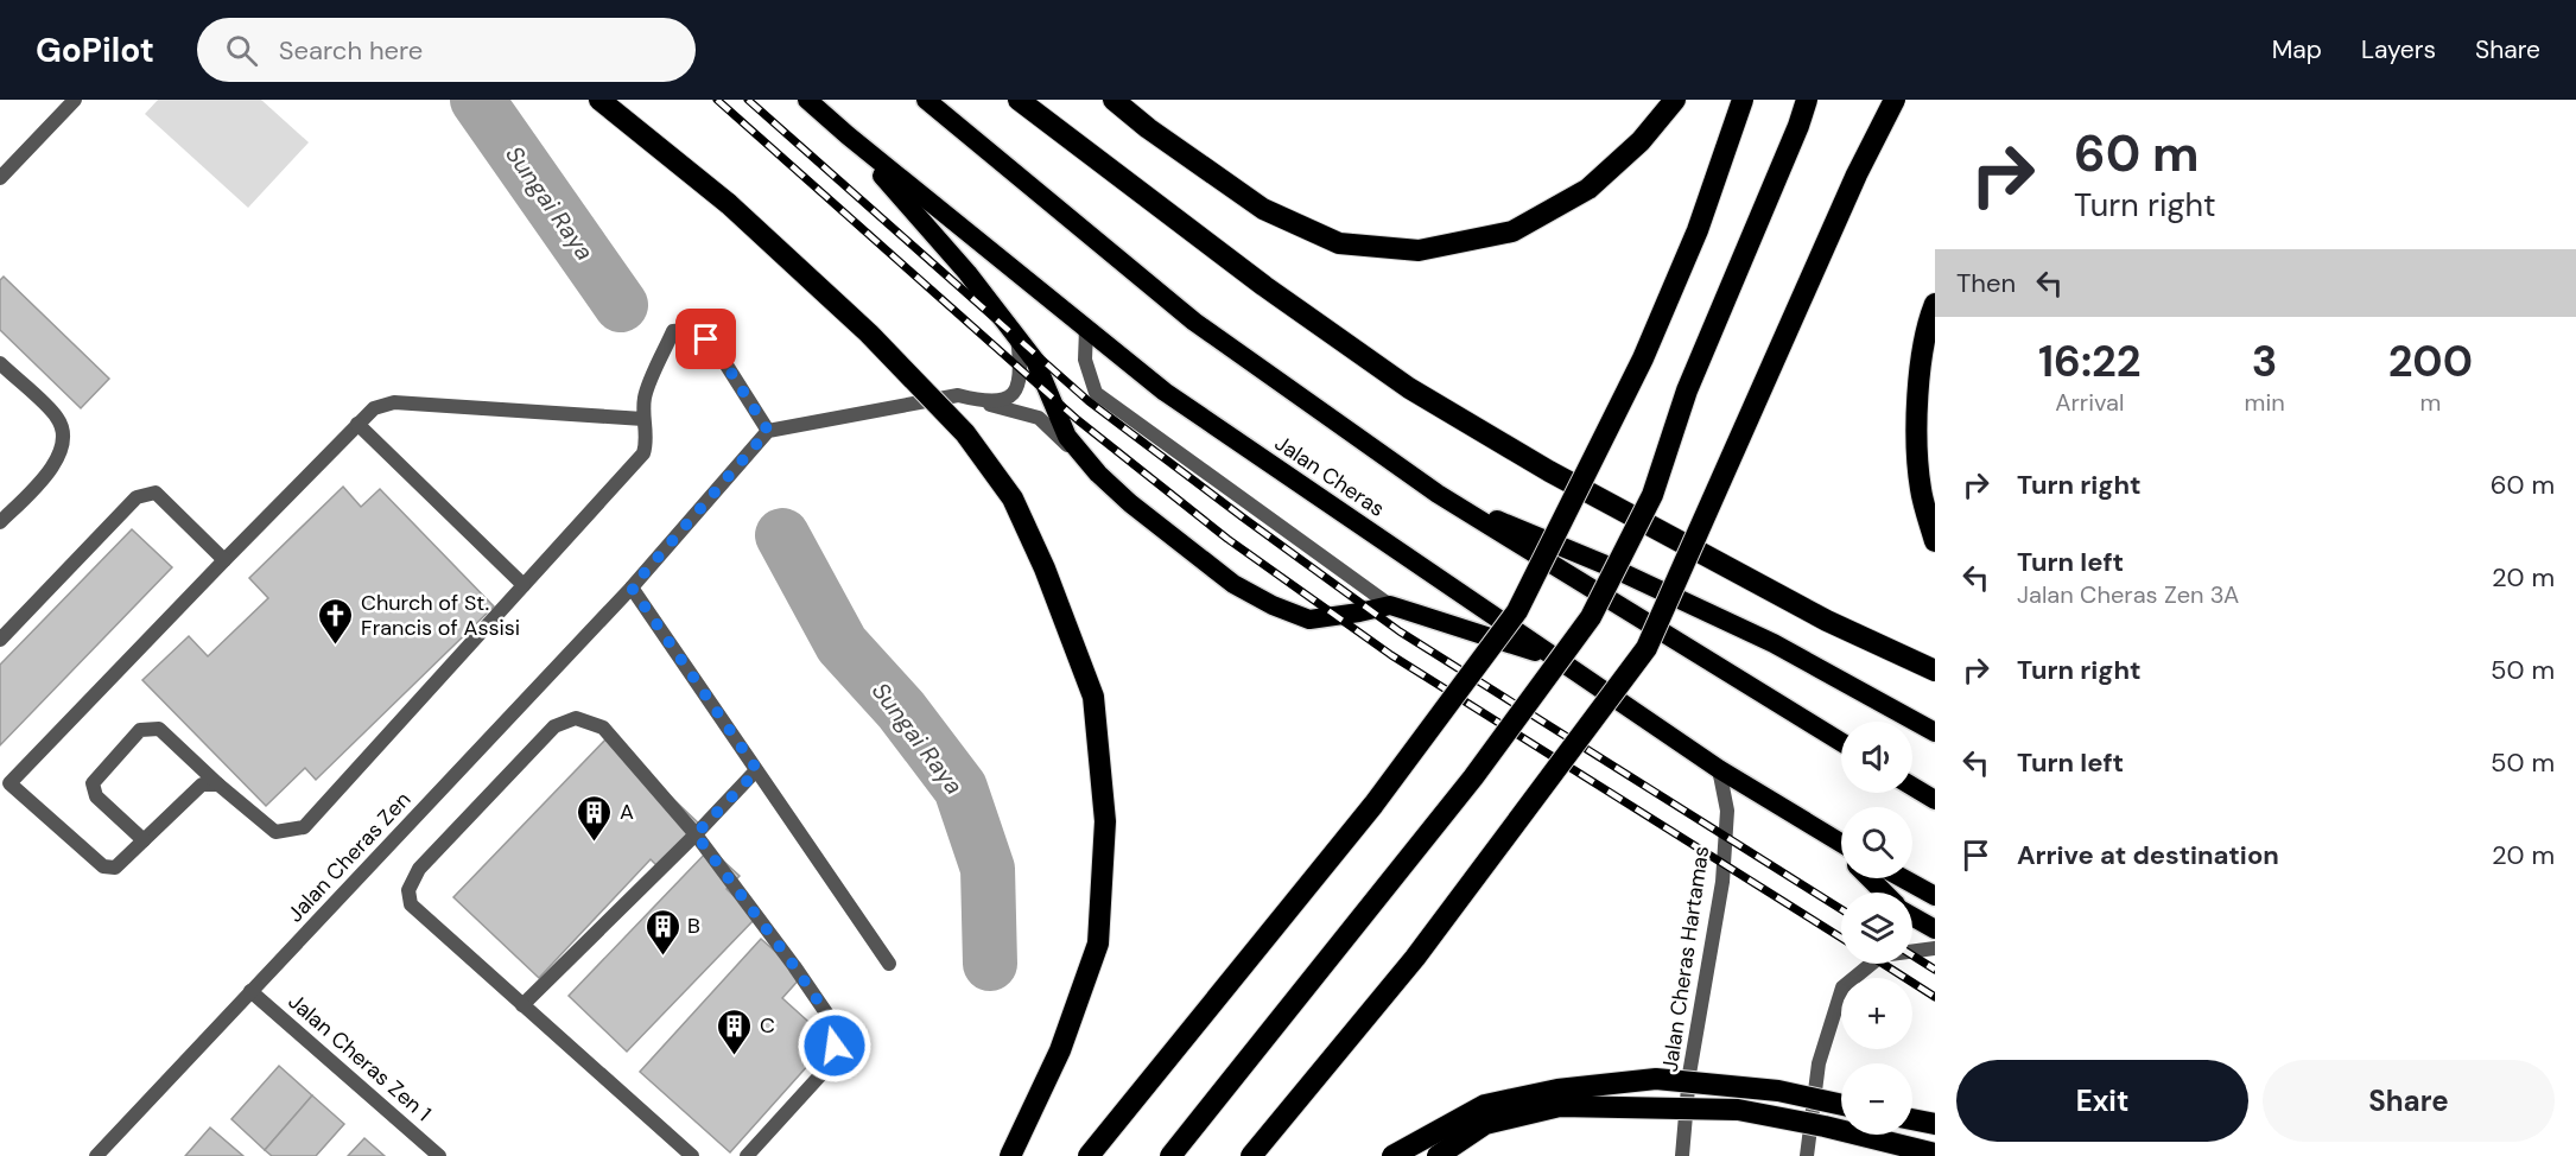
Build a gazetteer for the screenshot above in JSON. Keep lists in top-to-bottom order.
{
  "streets": {
    "highway": ["Jalan Cheras"],
    "street": ["Jalan Cheras Zen", "Jalan Cheras Hartamas", "Jalan Cheras Zen 1"]
  },
  "crossings": [
    ["Jalan Cheras", "Jalan Cheras Hartamas"],
    ["Jalan Cheras Zen", "Jalan Cheras Zen 1"]
  ],
  "water": ["Sungai Raya"],
  "places": {
    "church": ["Church of St. Francis of Assisi"],
    "building": ["A", "B", "C"]
  },
  "page": {
    "header": "GoPilot",
    "search": "Search here",
    "nav": ["Map", "Layers", "Share"],
    "turn": ["60 m", "Turn right"],
    "then": "Then",
    "eta": [
      "16:22",
      "Arrival",
      "3",
      "min",
      "200",
      "m"
    ],
    "list": [
      {
        "name": "Turn right",
        "value": "60 m"
      },
      {
        "name": "Turn left",
        "note": "Jalan Cheras Zen 3A",
        "value": "20 m"
      },
      {
        "name": "Turn right",
        "value": "50 m"
      },
      {
        "name": "Turn left",
        "value": "50 m"
      },
      {
        "name": "Arrive at destination",
        "value": "20 m"
      }
    ],
    "map_buttons": ["+", "−"],
    "buttons": ["Exit", "Share"]
  }
}
